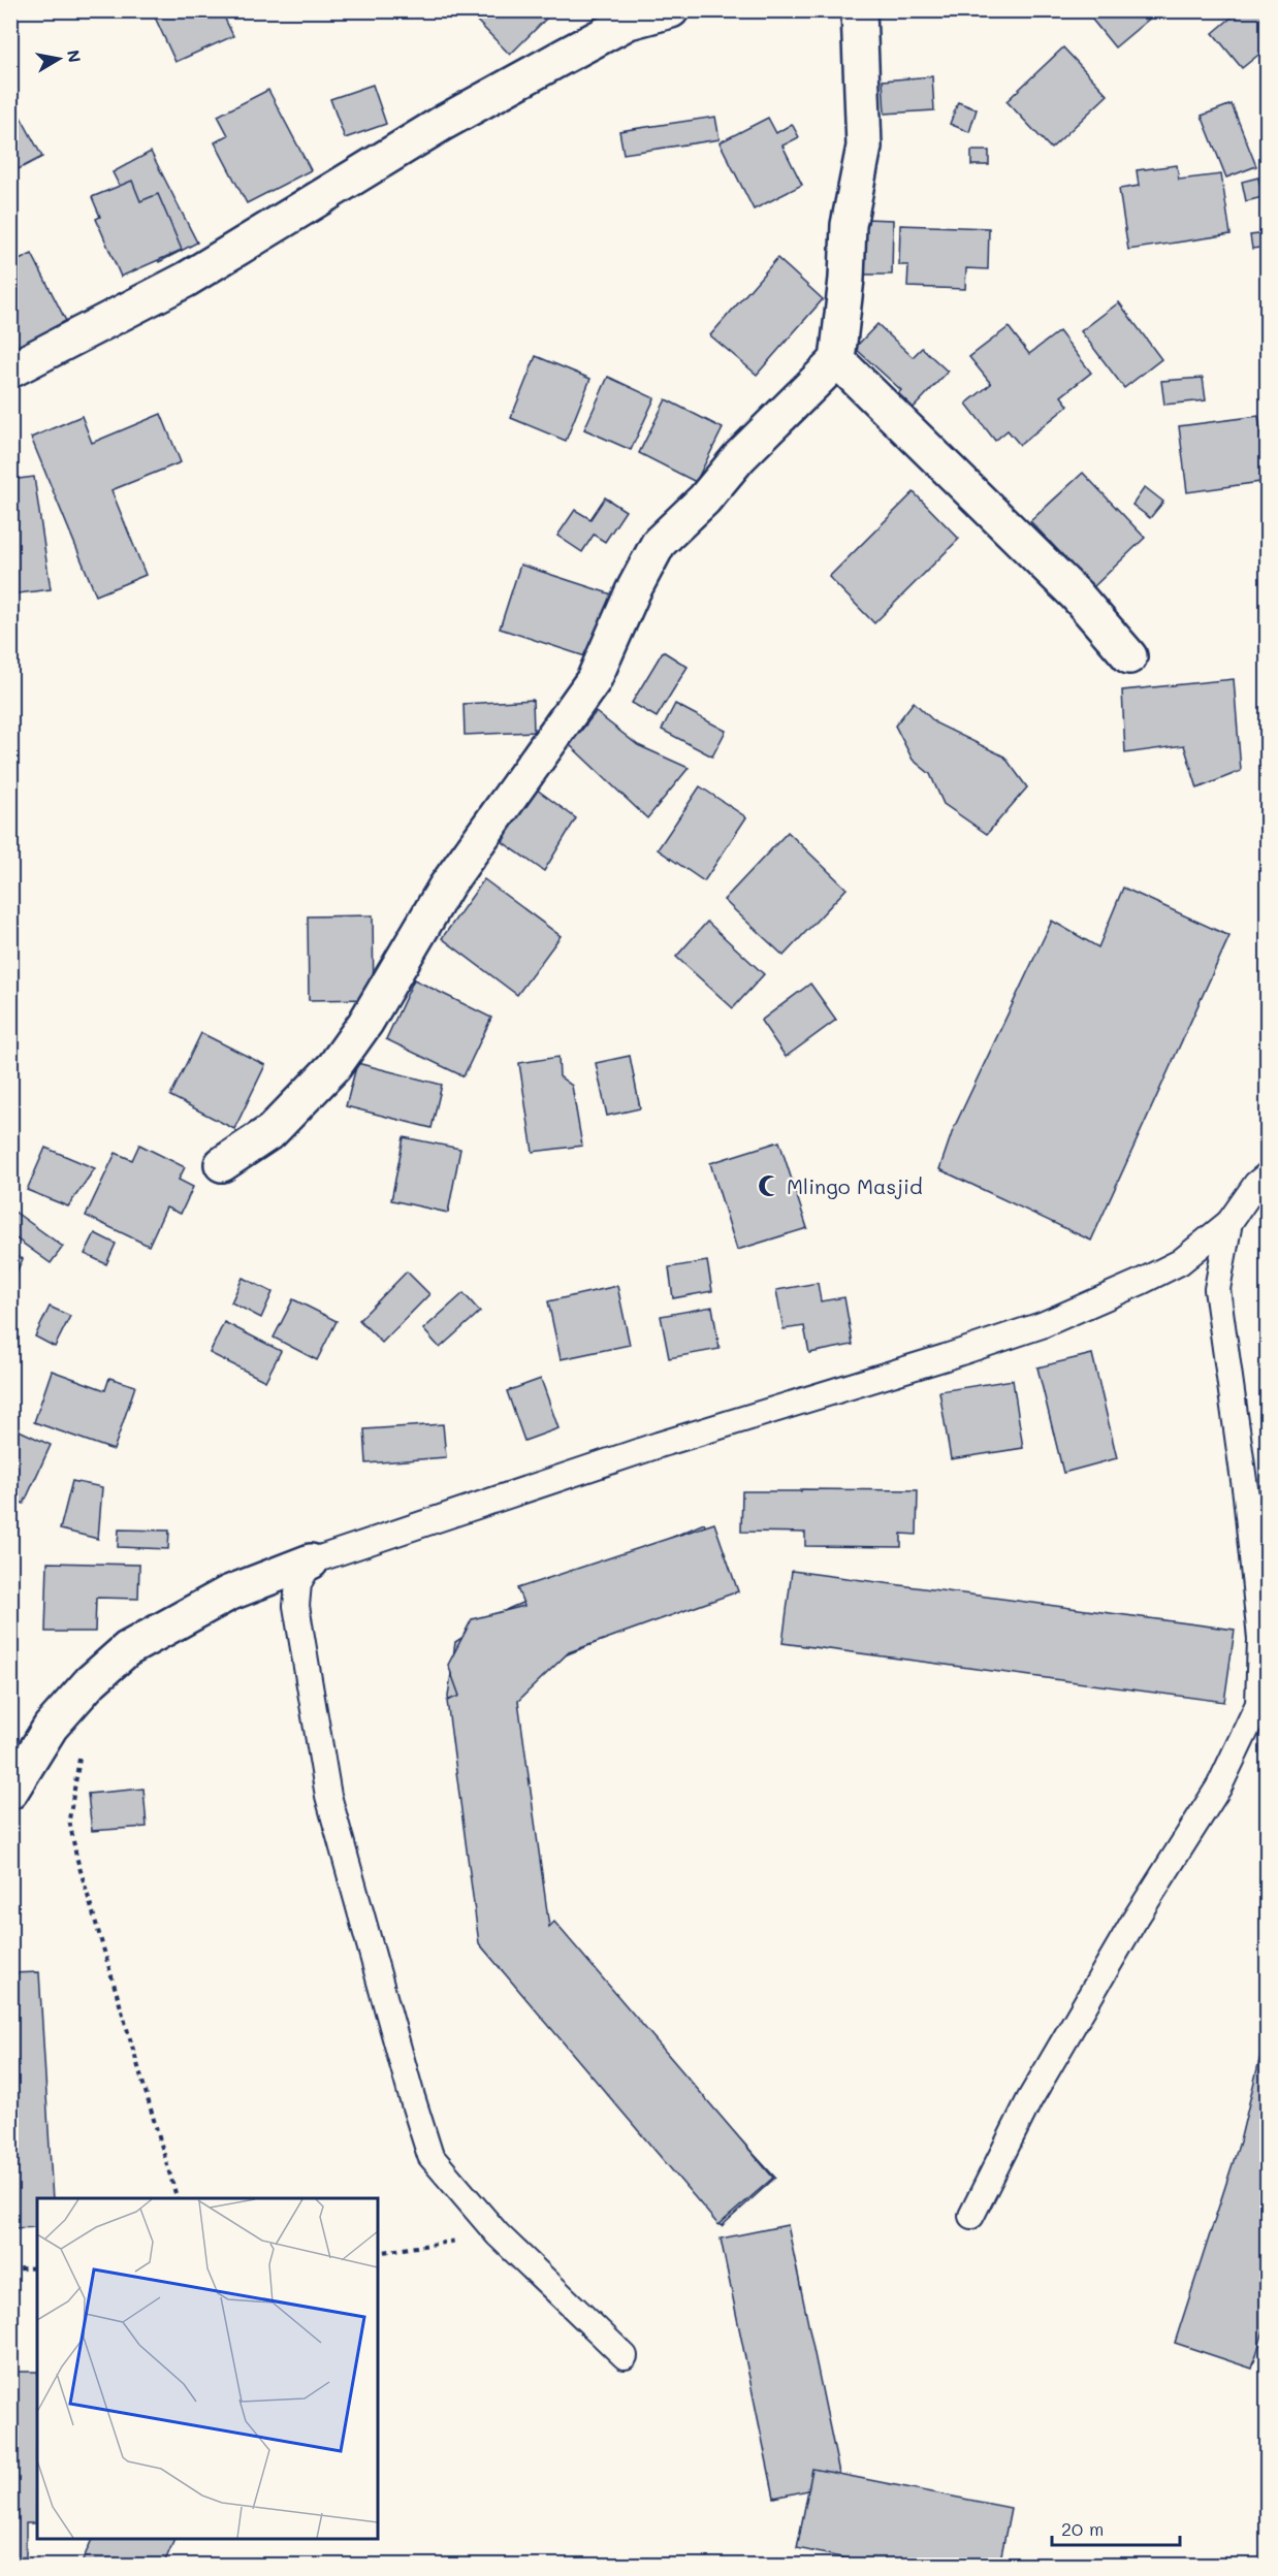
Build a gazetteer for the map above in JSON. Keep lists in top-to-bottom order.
{
  "places": {
    "mosque": ["Mlingo Masjid"]
  },
  "scale_bar": "20 m",
  "north": "right"
}
